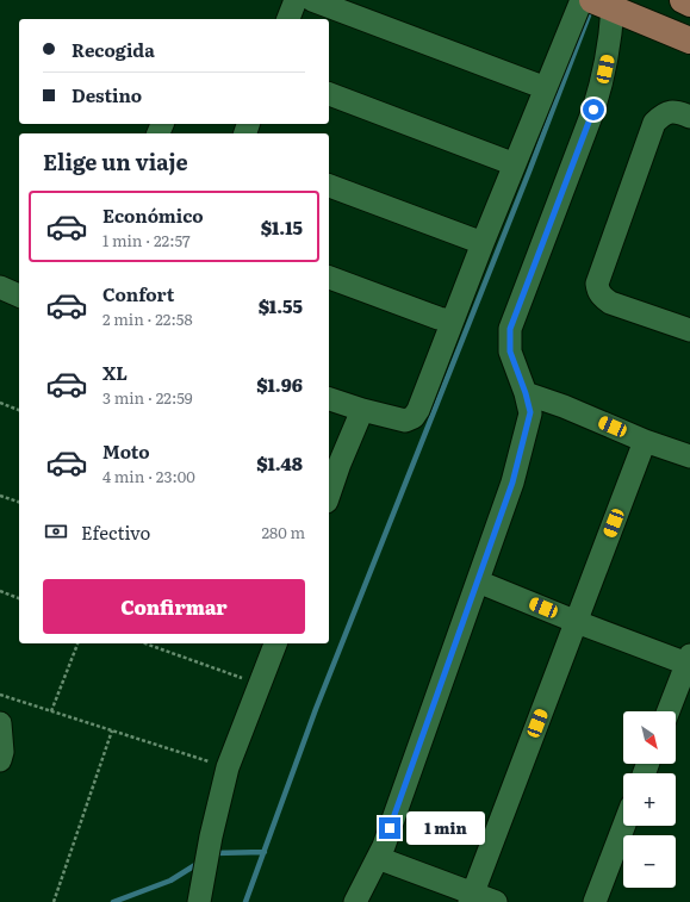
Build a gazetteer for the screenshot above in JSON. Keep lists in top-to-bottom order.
{
  "north": "bottom right",
  "page": {
    "banner": ["Recogida", "Destino"],
    "heading": "Elige un viaje",
    "list": [
      {
        "name": "Económico",
        "note": "1 min · 22:57",
        "value": "$1.15"
      },
      {
        "name": "Confort",
        "note": "2 min · 22:58",
        "value": "$1.55"
      },
      {
        "name": "XL",
        "note": "3 min · 22:59",
        "value": "$1.96"
      },
      {
        "name": "Moto",
        "note": "4 min · 23:00",
        "value": "$1.48"
      }
    ],
    "pay": ["Efectivo", "280 m"],
    "buttons": "Confirmar",
    "map_buttons": ["+", "−"],
    "bubble": "1 min"
  }
}
